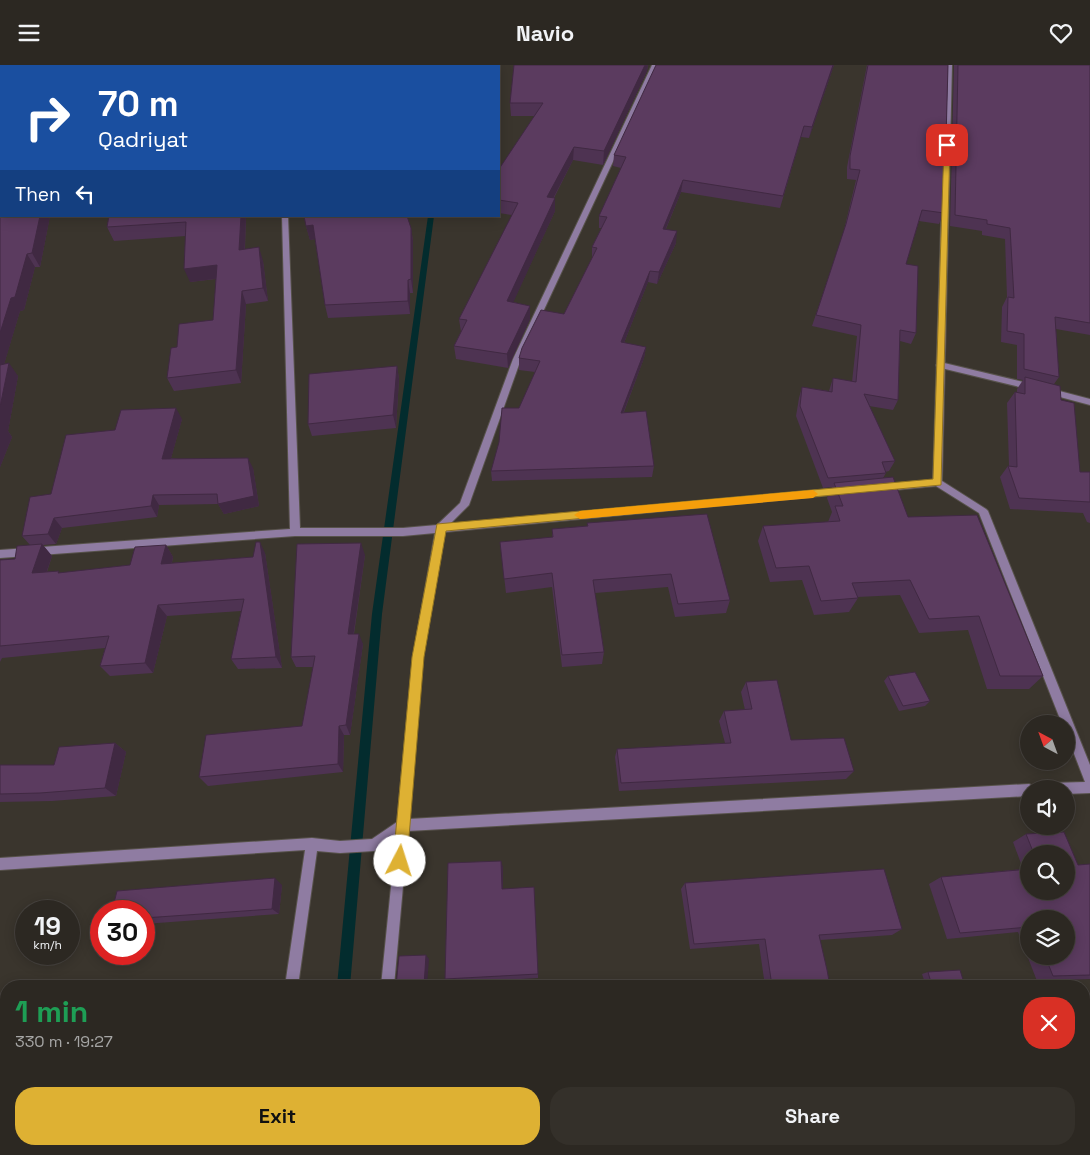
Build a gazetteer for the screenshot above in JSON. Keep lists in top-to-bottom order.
{
  "north": "top left",
  "page": {
    "header": "Navio",
    "turn": ["70 m", "Qadriyat"],
    "then": "Then",
    "speed": "19 km/h",
    "limit": "30",
    "heading": ["1 min", "330 m · 19:27"],
    "buttons": ["Exit", "Share"]
  }
}
